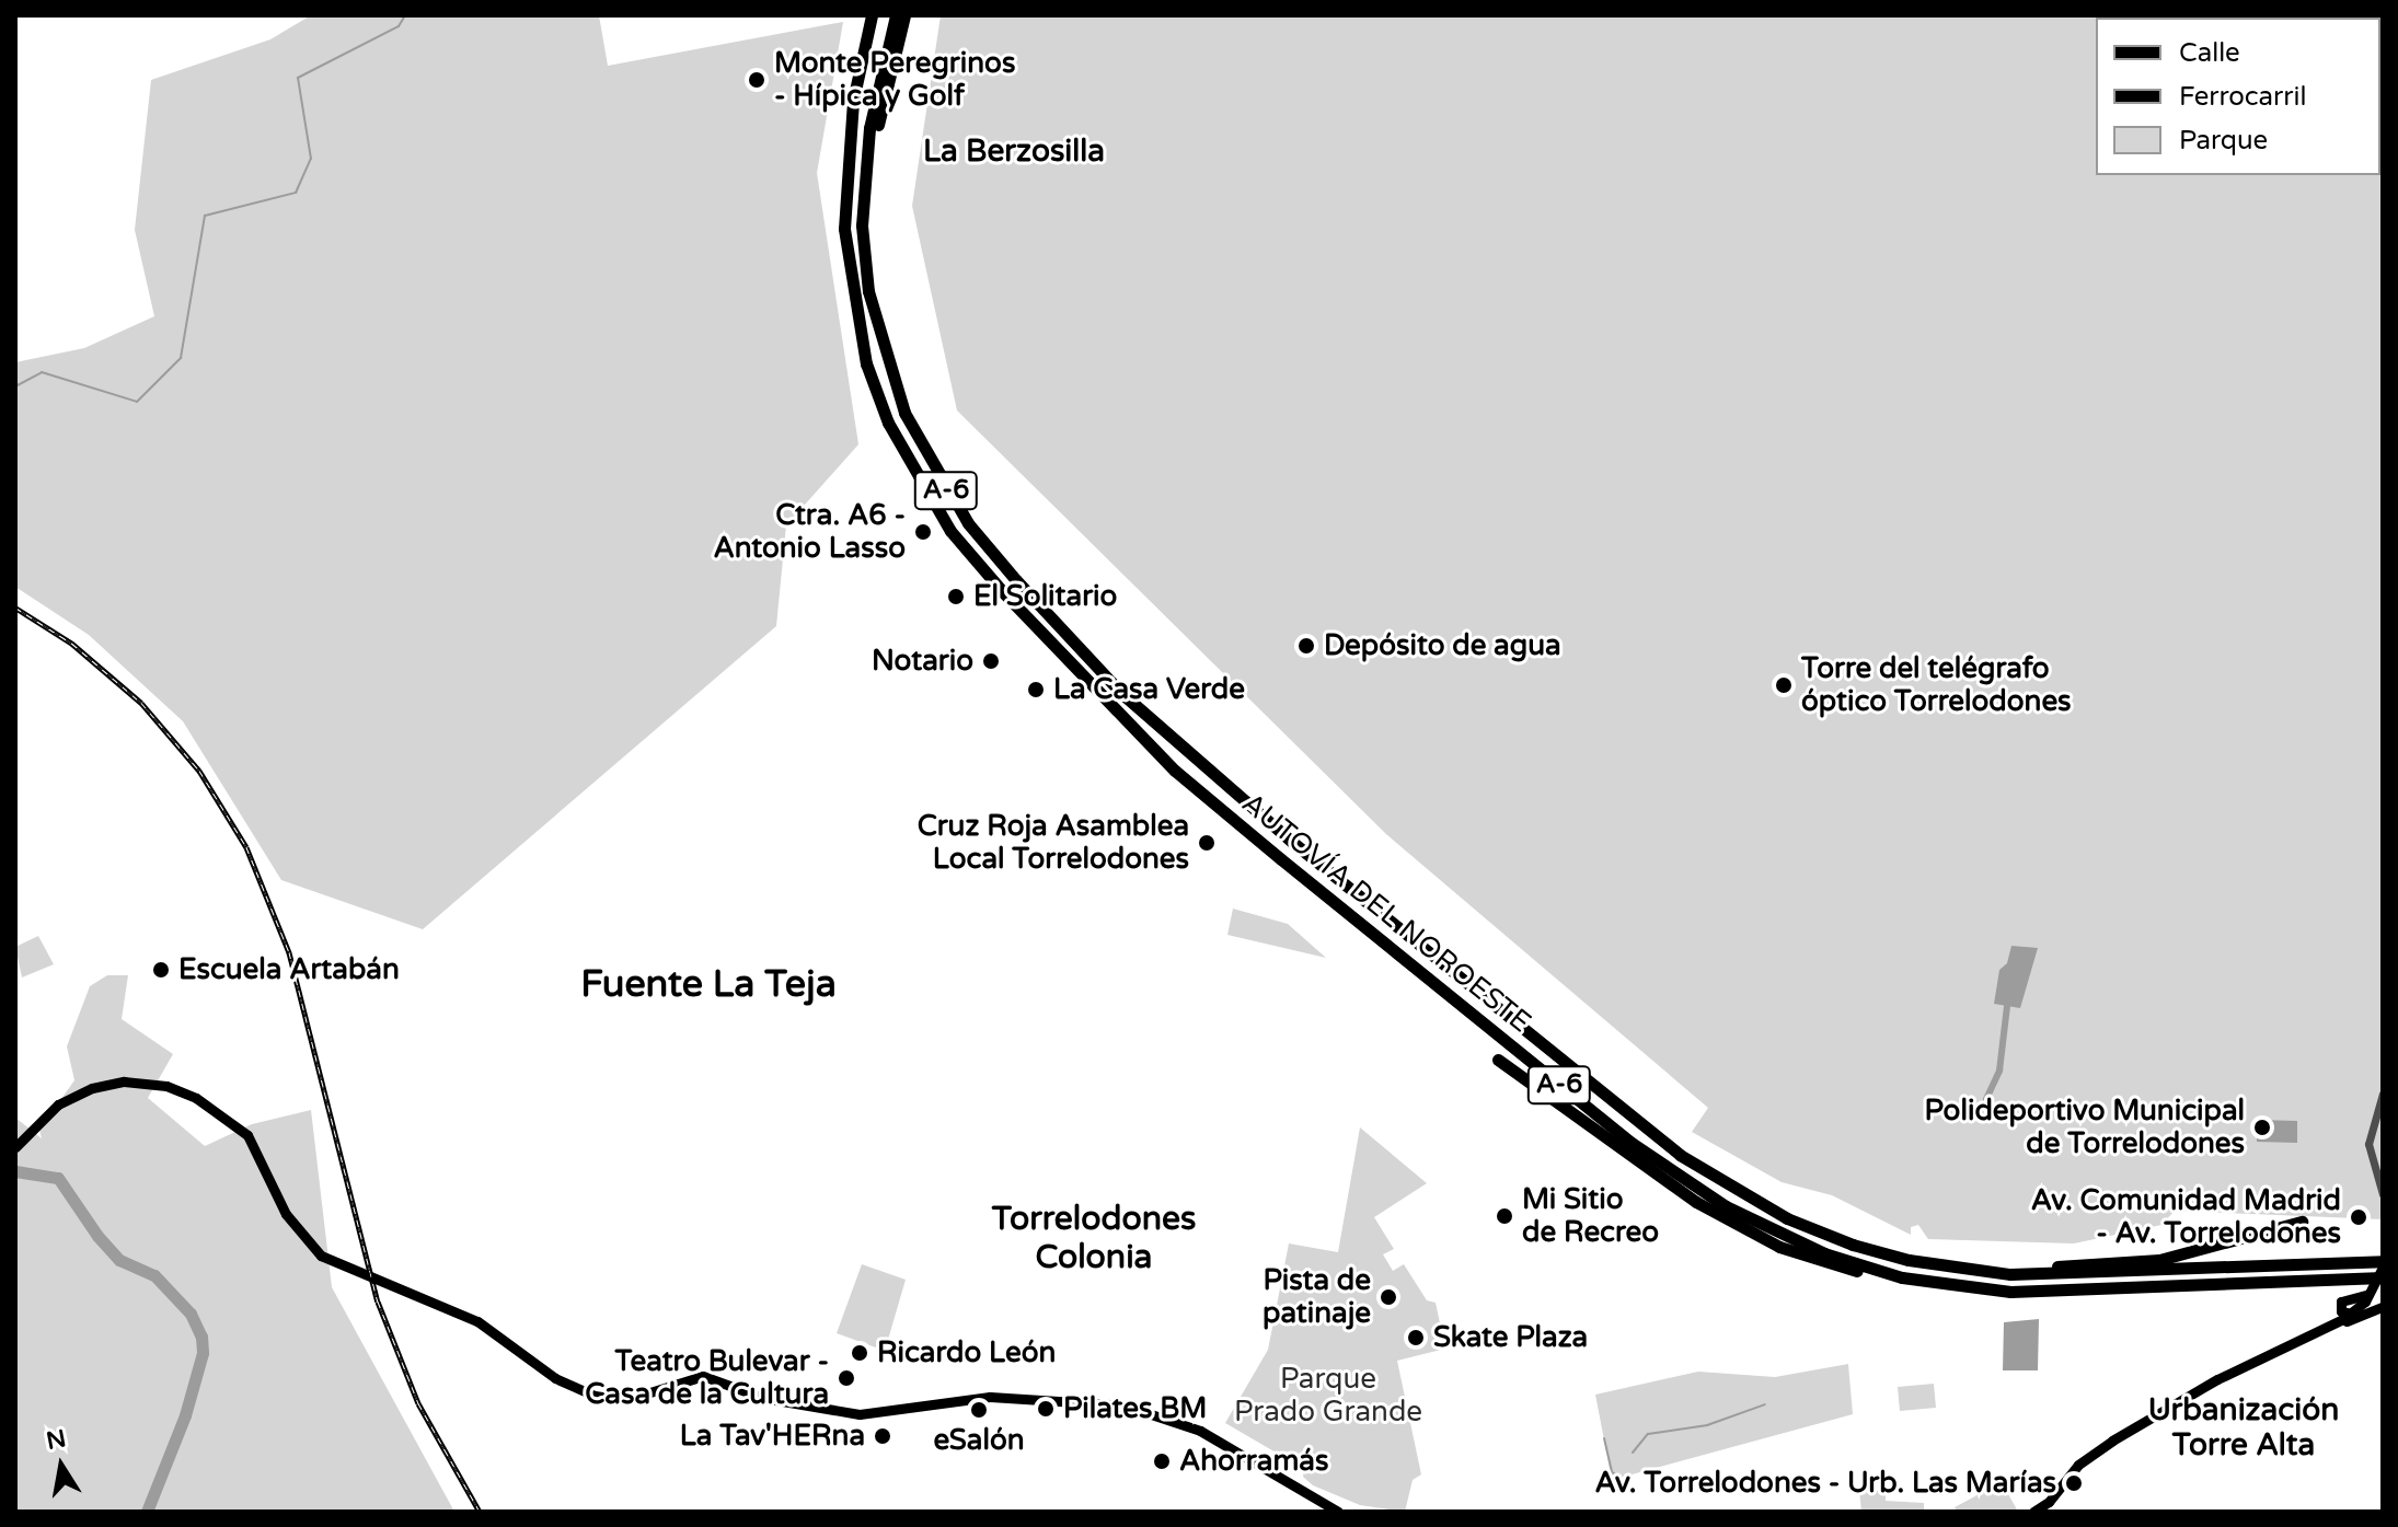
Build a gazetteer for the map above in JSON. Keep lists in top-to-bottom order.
{
  "streets": {
    "highway": ["A-6", "AUTOVÍA DEL NOROESTE"]
  },
  "districts": [
    "La Berzosilla",
    "Fuente La Teja",
    "Torrelodones Colonia",
    "Urbanización Torre Alta"
  ],
  "parks": ["Parque Prado Grande"],
  "places": [
    "Monte Peregrinos - Hípica y Golf",
    "Ctra. A6 - Antonio Lasso",
    "El Solitario",
    "Depósito de agua",
    "Notario",
    "Torre del telégrafo óptico Torrelodones",
    "La Casa Verde",
    "Cruz Roja Asamblea Local Torrelodones",
    "Escuela Artabán",
    "Polideportivo Municipal de Torrelodones",
    "Mi Sitio de Recreo",
    "Av. Comunidad Madrid - Av. Torrelodones",
    "Pista de patinaje",
    "Skate Plaza",
    "Ricardo León",
    "Teatro Bulevar - Casa de la Cultura",
    "Pilates BM",
    "eSalón",
    "La Tav'HERna",
    "Ahorramás",
    "Av. Torrelodones - Urb. Las Marías"
  ],
  "legend": ["Calle", "Ferrocarril", "Parque"],
  "north": "top"
}
